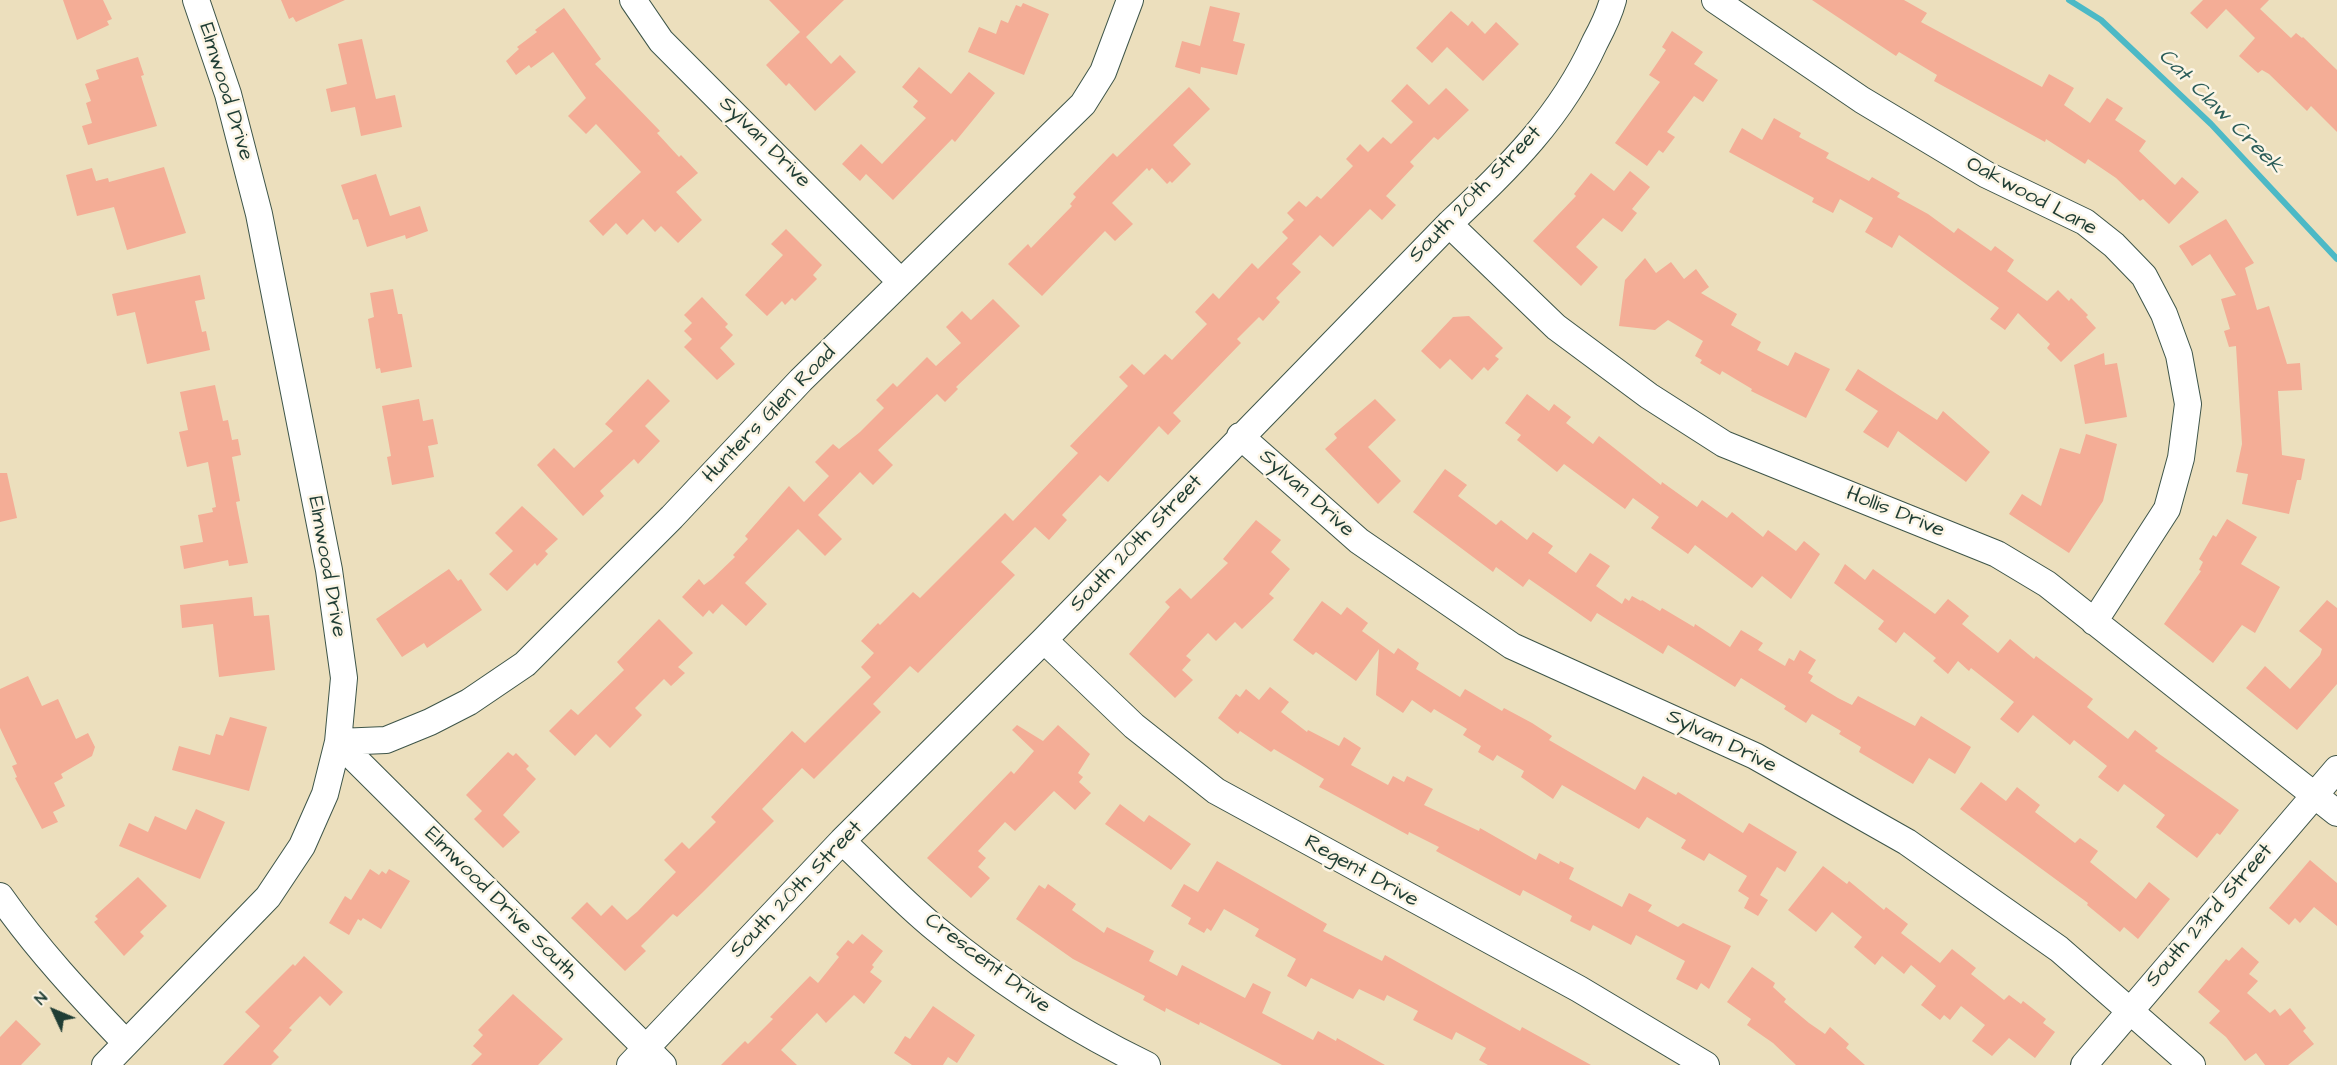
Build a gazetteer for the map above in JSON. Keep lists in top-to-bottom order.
{
  "streets": {
    "street": [
      "Elmwood Drive",
      "Sylvan Drive",
      "South 20th Street",
      "Oakwood Lane",
      "Hunters Glen Road",
      "Hollis Drive",
      "Regent Drive",
      "Elmwood Drive South",
      "South 23rd Street",
      "Crescent Drive"
    ]
  },
  "crossings": [
    ["Elmwood Drive", "Hunters Glen Road"],
    ["Elmwood Drive", "Elmwood Drive South"],
    ["Sylvan Drive", "South 20th Street"],
    ["Sylvan Drive", "Hunters Glen Road"],
    ["Sylvan Drive", "South 23rd Street"],
    ["South 20th Street", "Hollis Drive"],
    ["South 20th Street", "Regent Drive"],
    ["South 20th Street", "Elmwood Drive South"],
    ["South 20th Street", "Crescent Drive"],
    ["Oakwood Lane", "Hollis Drive"],
    ["Hunters Glen Road", "Elmwood Drive South"],
    ["Hollis Drive", "South 23rd Street"]
  ],
  "water": ["Cat Claw Creek"],
  "north": "top left"
}
